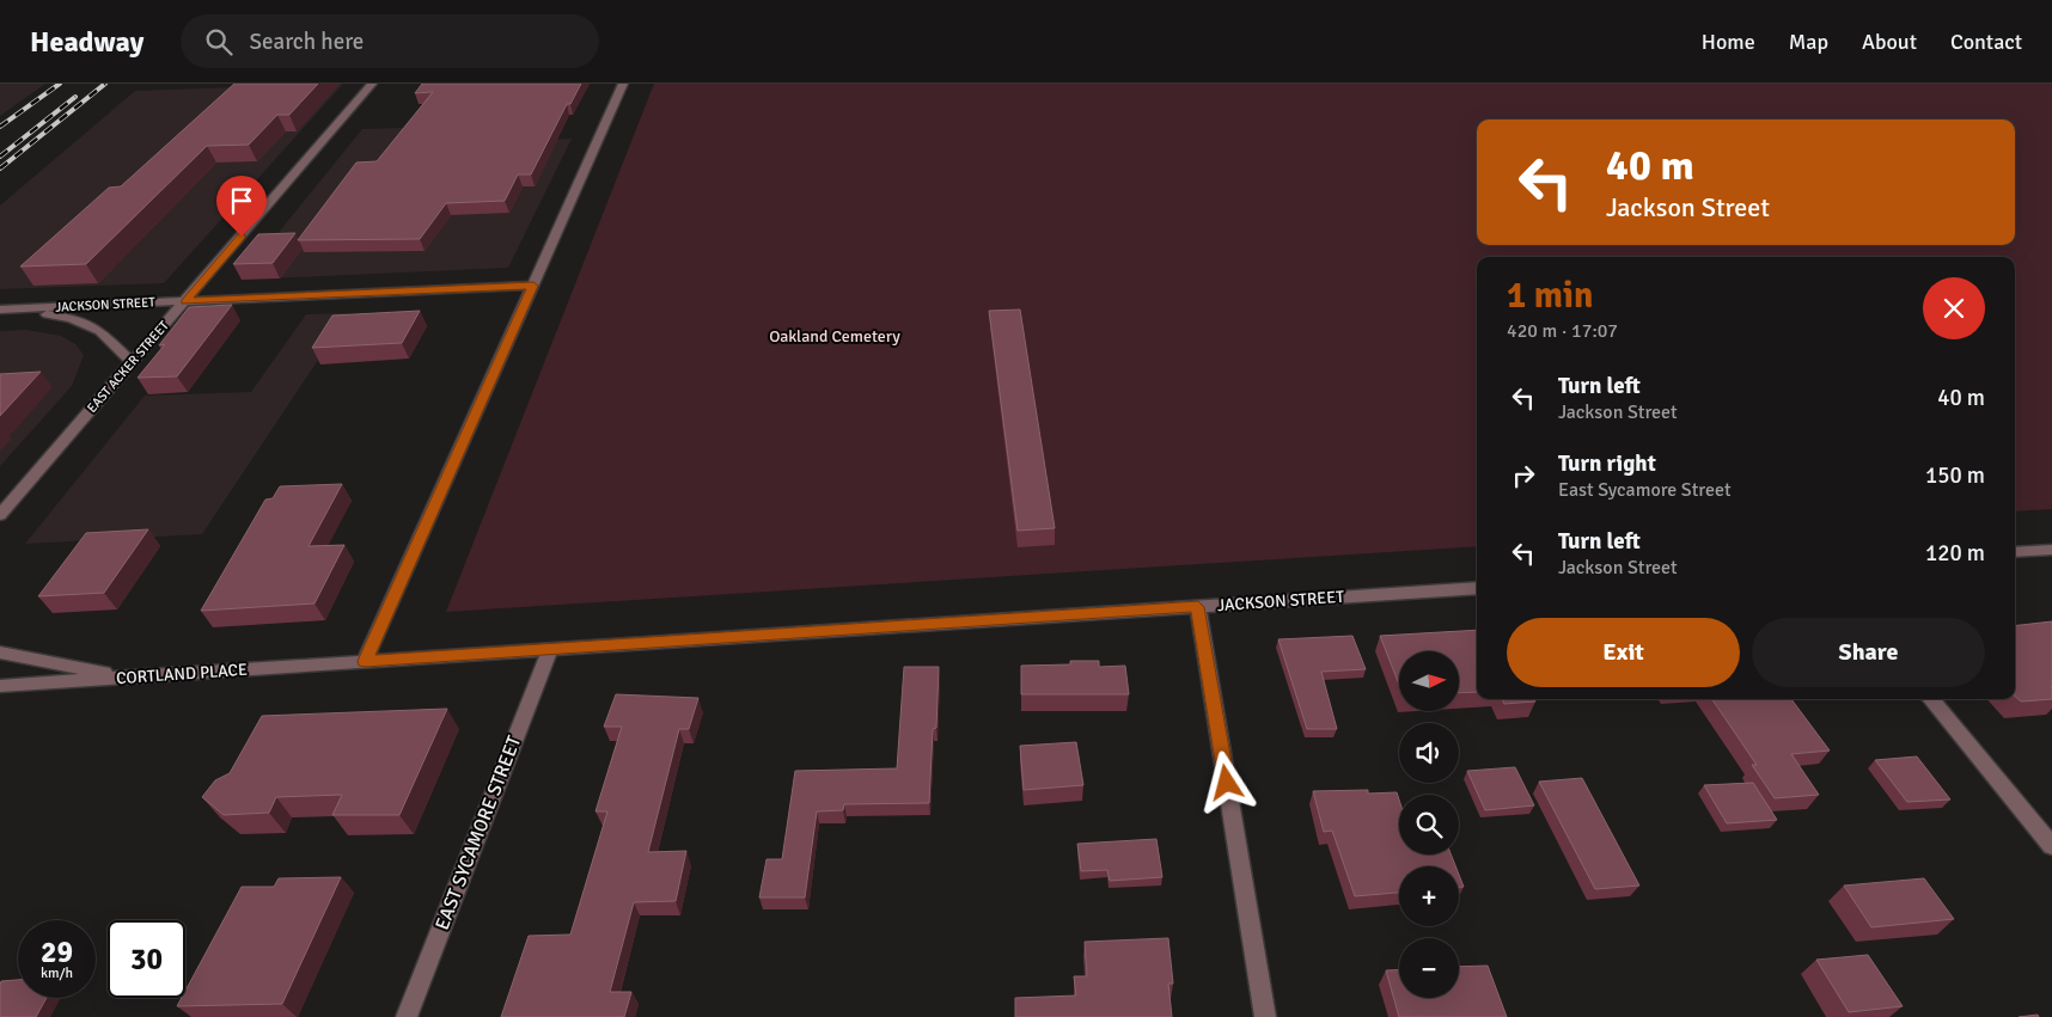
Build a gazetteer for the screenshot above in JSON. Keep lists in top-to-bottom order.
{
  "streets": {
    "street": [
      "JACKSON STREET",
      "EAST ACKER STREET",
      "CORTLAND PLACE",
      "EAST SYCAMORE STREET"
    ]
  },
  "crossings": [
    ["JACKSON STREET", "EAST ACKER STREET"],
    ["JACKSON STREET", "CORTLAND PLACE"],
    ["JACKSON STREET", "EAST SYCAMORE STREET"]
  ],
  "parks": ["Oakland Cemetery"],
  "north": "right",
  "page": {
    "header": "Headway",
    "search": "Search here",
    "nav": [
      "Home",
      "Map",
      "About",
      "Contact"
    ],
    "turn": ["40 m", "Jackson Street"],
    "heading": ["1 min", "420 m · 17:07"],
    "list": [
      {
        "name": "Turn left",
        "note": "Jackson Street",
        "value": "40 m"
      },
      {
        "name": "Turn right",
        "note": "East Sycamore Street",
        "value": "150 m"
      },
      {
        "name": "Turn left",
        "note": "Jackson Street",
        "value": "120 m"
      }
    ],
    "buttons": ["Exit", "Share"],
    "map_buttons": ["+", "−"],
    "speed": "29 km/h",
    "limit": "30"
  }
}
